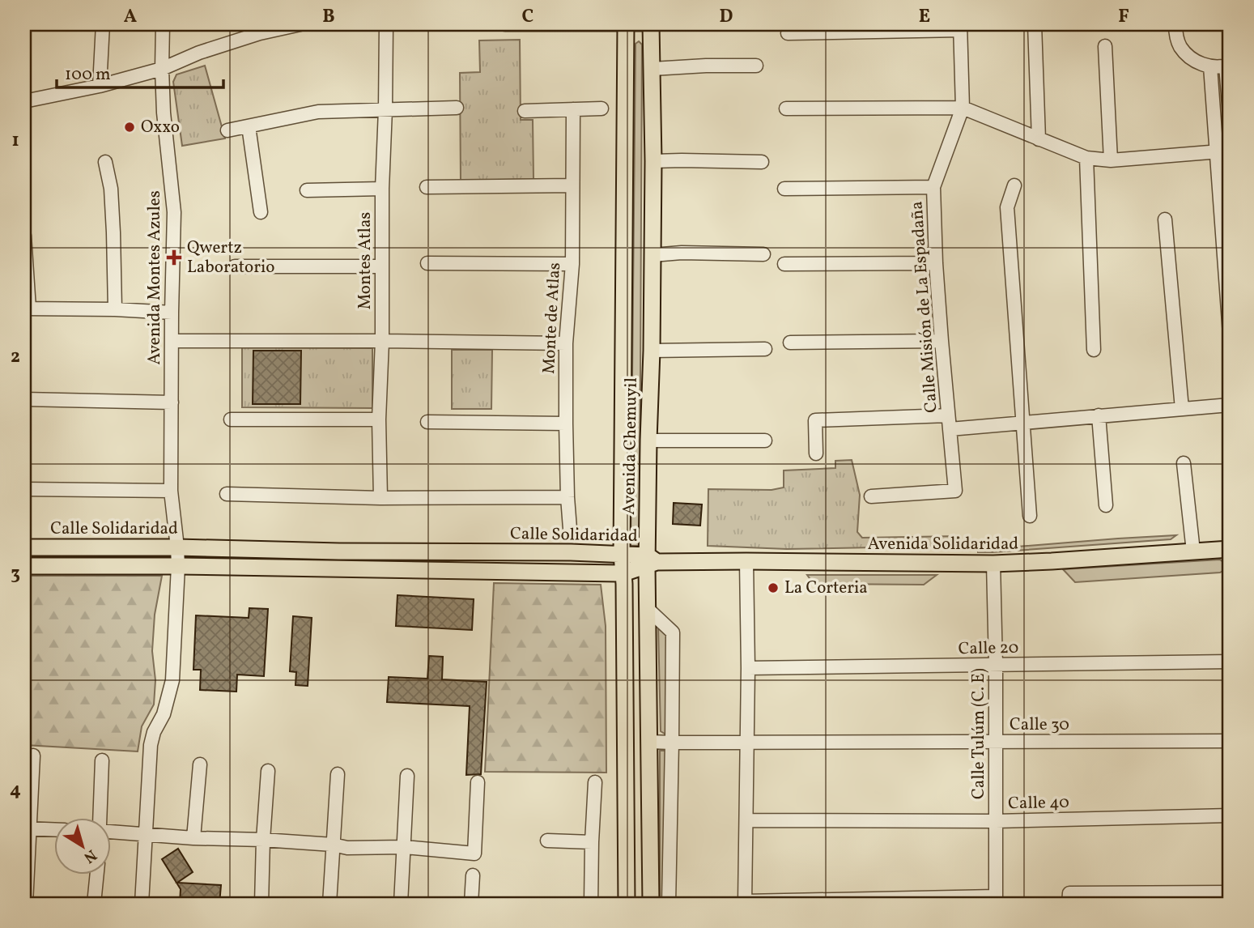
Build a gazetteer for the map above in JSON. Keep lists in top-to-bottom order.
{
  "streets": {
    "main road": ["Avenida Chemuyil", "Calle Solidaridad", "Avenida Solidaridad"],
    "street": [
      "Montes Atlas",
      "Avenida Montes Azules",
      "Calle Misión de La Espadaña",
      "Monte de Atlas",
      "Calle 20",
      "Calle 30",
      "Calle Tulúm (C. E)",
      "Calle 40"
    ]
  },
  "crossings": [
    ["Avenida Montes Azules", "Calle Solidaridad"],
    ["Avenida Chemuyil", "Calle Solidaridad"],
    ["Avenida Chemuyil", "Avenida Solidaridad"],
    ["Avenida Chemuyil", "Calle 30"],
    ["Calle Solidaridad", "Avenida Solidaridad"],
    ["Avenida Solidaridad", "Calle Tulúm (C. E)"],
    ["Calle 20", "Calle Tulúm (C. E)"],
    ["Calle 30", "Calle Tulúm (C. E)"],
    ["Calle Tulúm (C. E)", "Calle 40"]
  ],
  "places": {
    "other": ["Oxxo", "La Corteria"],
    "health": ["Qwertz Laboratorio"]
  },
  "scale_bar": "100 m",
  "north": "bottom right",
  "grid": {
    "columns": [
      "A",
      "B",
      "C",
      "D",
      "E",
      "F"
    ],
    "rows": [
      "1",
      "2",
      "3",
      "4"
    ]
  }
}
